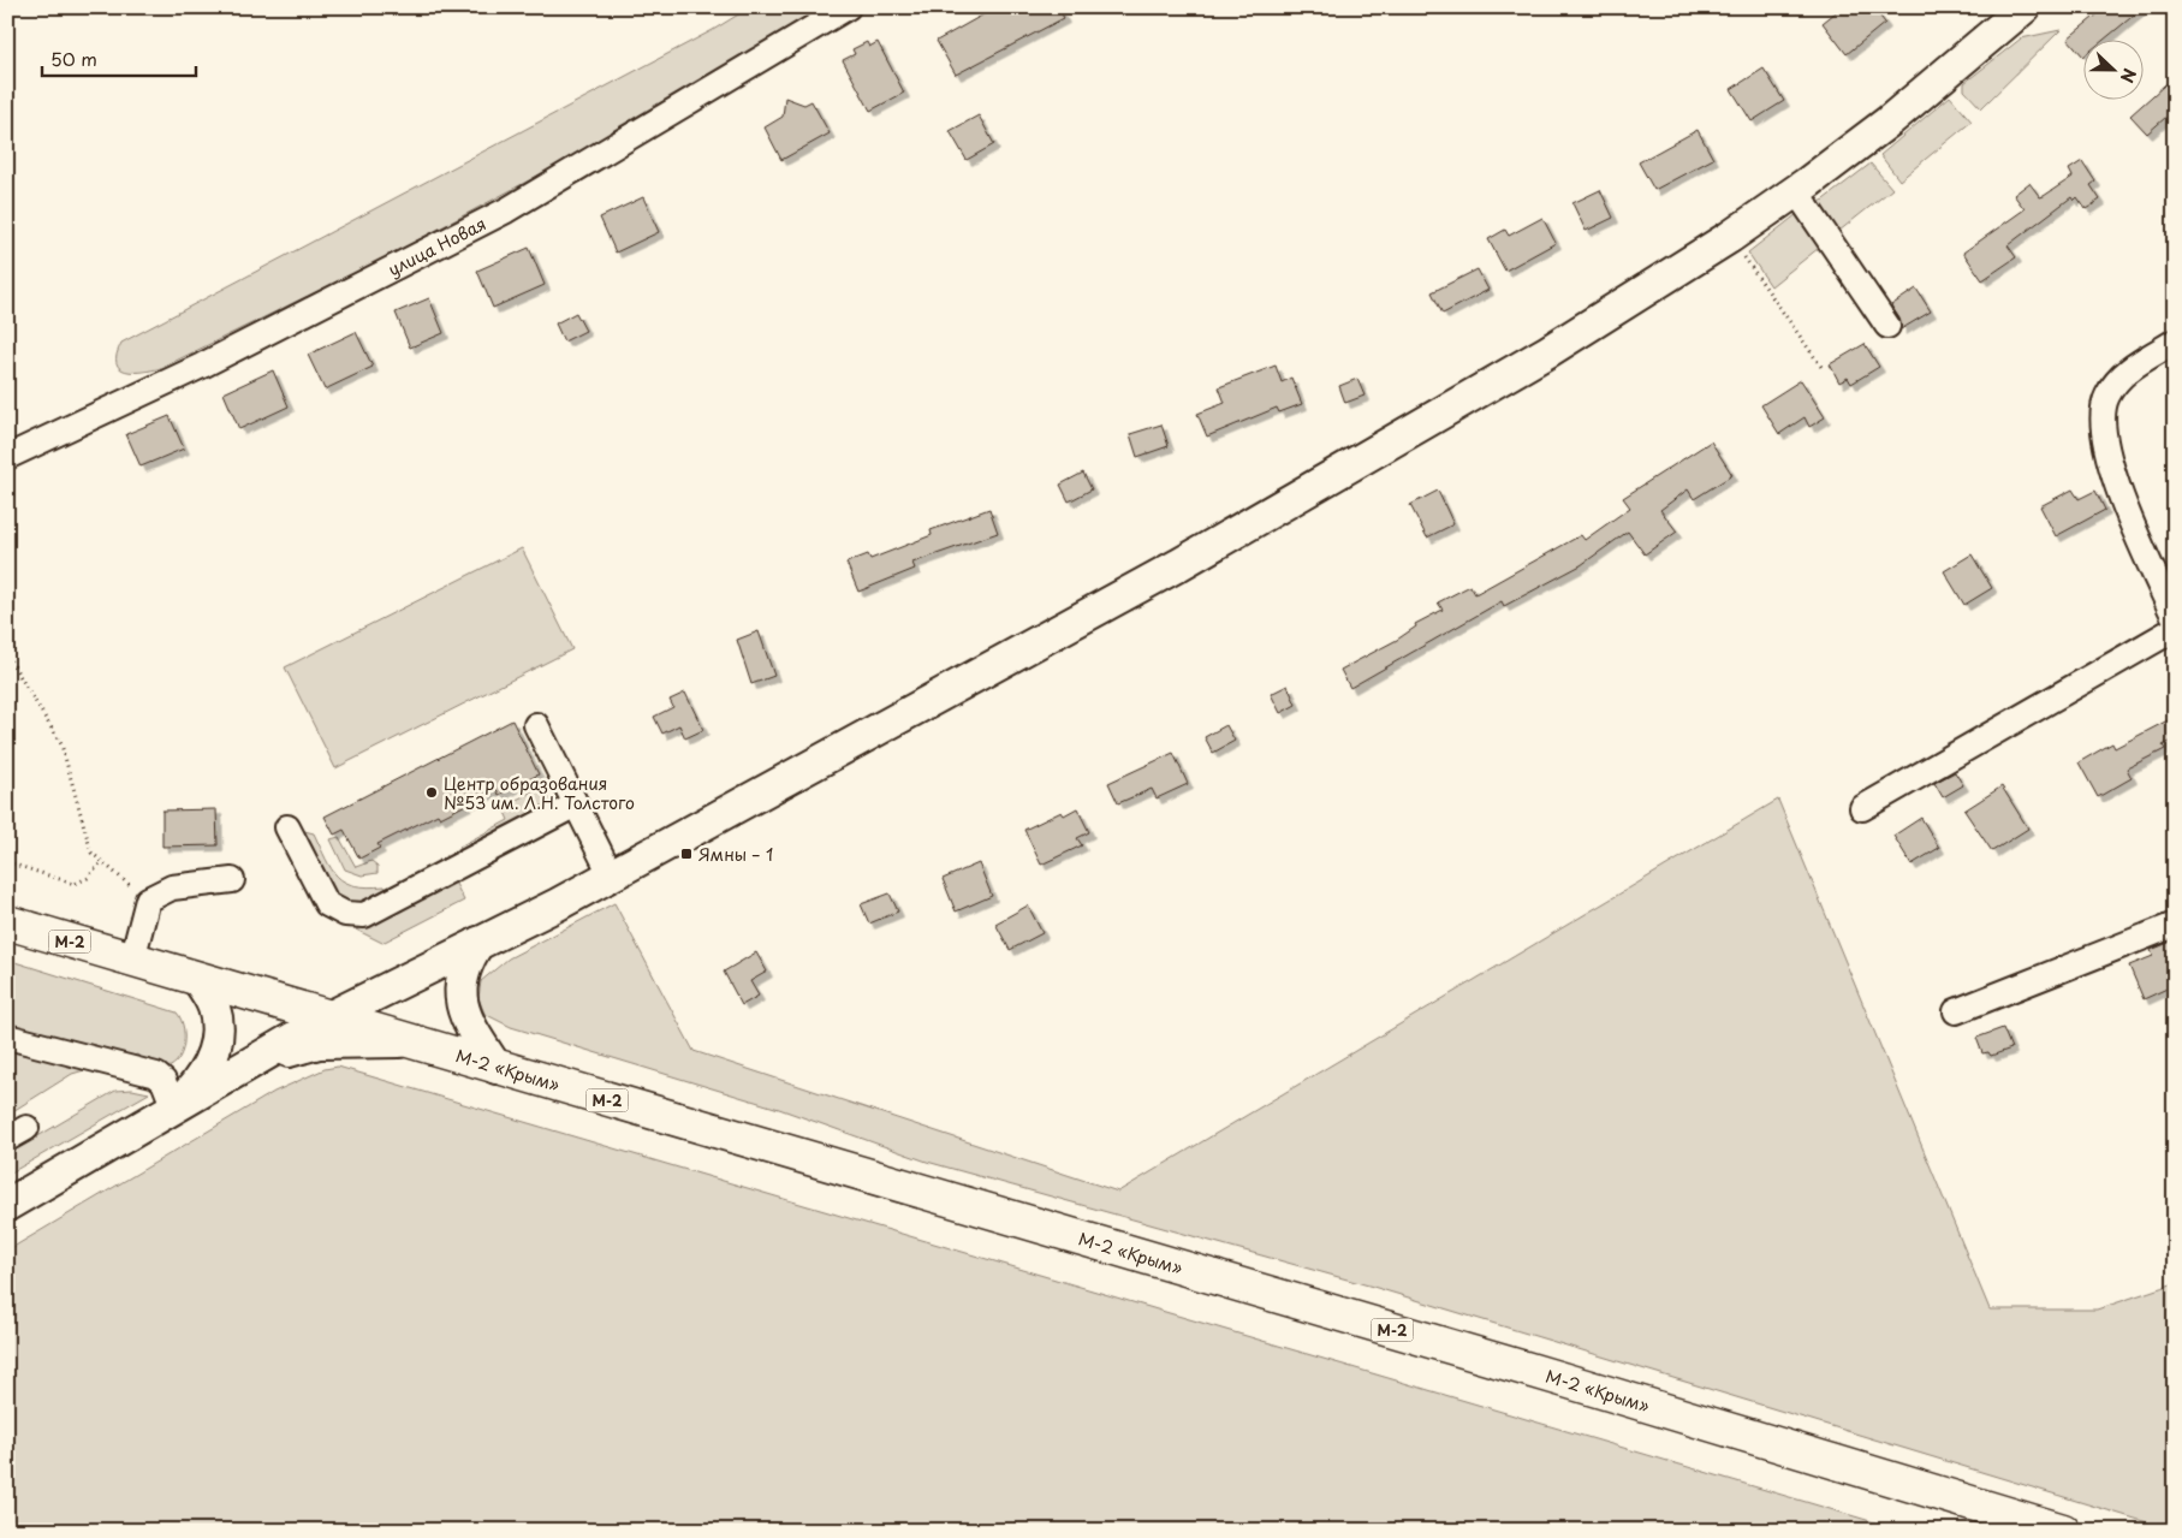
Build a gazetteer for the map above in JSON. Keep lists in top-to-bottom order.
{
  "streets": {
    "highway": ["М-2", "М-2 «Крым»"],
    "street": ["улица Новая"]
  },
  "crossings": [
    ["М-2", "М-2 «Крым»"]
  ],
  "places": {
    "other": ["Центр образования №53 им. Л.Н. Толстого"],
    "transit": ["Ямны – 1"]
  },
  "scale_bar": "50 m",
  "north": "right"
}
